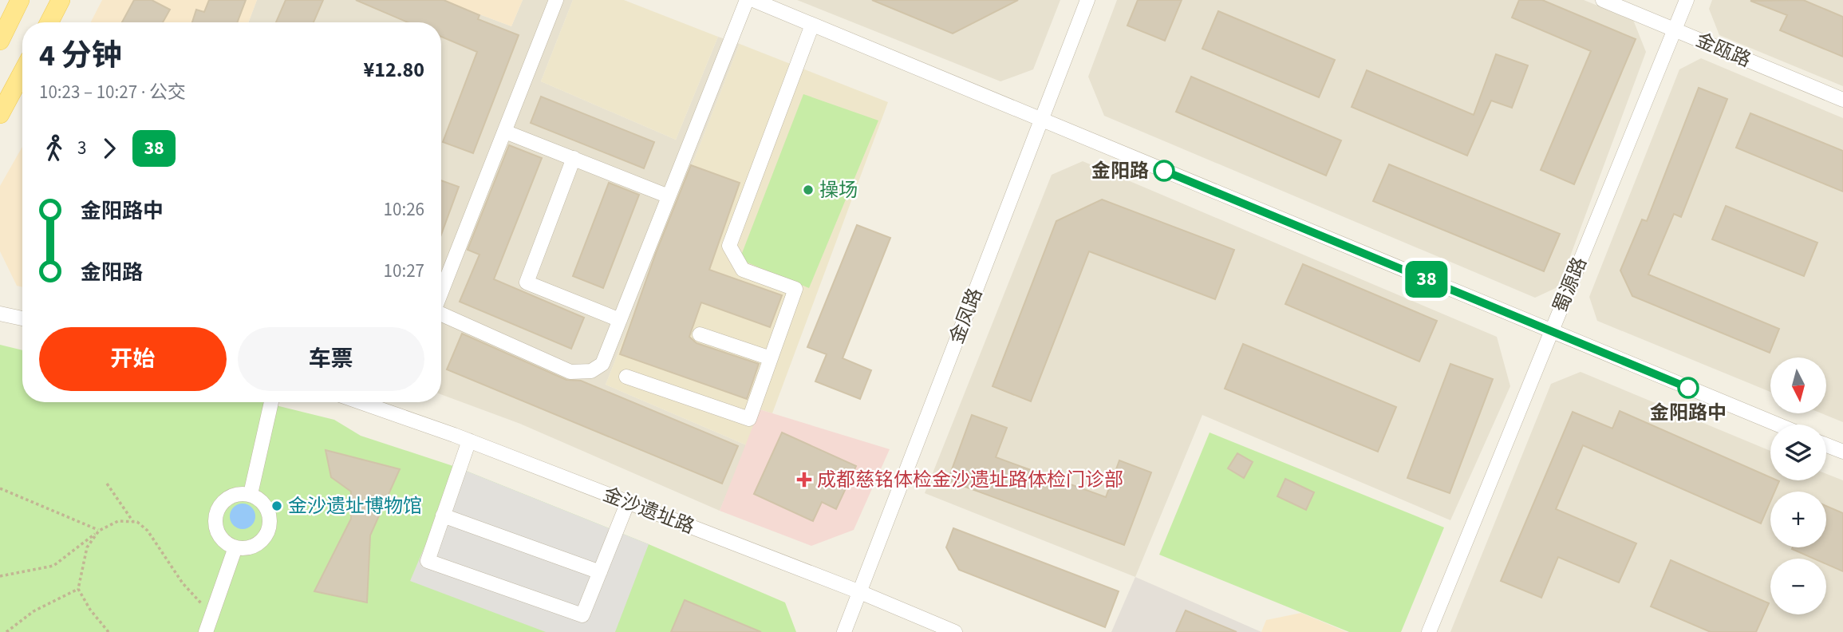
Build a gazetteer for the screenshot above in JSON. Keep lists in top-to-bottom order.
{
  "streets": {
    "street": [
      "金瓯路",
      "蜀源路",
      "金凤路",
      "金沙遗址路"
    ]
  },
  "crossings": [
    ["金瓯路", "蜀源路"],
    ["金凤路", "金沙遗址路"]
  ],
  "places": {
    "other": [
      "金阳路",
      "操场",
      "金阳路中",
      "金沙遗址博物馆"
    ],
    "health": ["成都慈铭体检金沙遗址路体检门诊部"]
  },
  "lines": ["bus line 38"],
  "north": "bottom",
  "page": {
    "on_map": "38",
    "heading": ["4 分钟", "10:23 – 10:27 · 公交", "¥12.80"],
    "legs": ["3", "38"],
    "list": [
      {
        "name": "金阳路中",
        "value": "10:26"
      },
      {
        "name": "金阳路",
        "value": "10:27"
      }
    ],
    "buttons": ["开始", "车票"],
    "map_buttons": ["+", "−"]
  }
}
